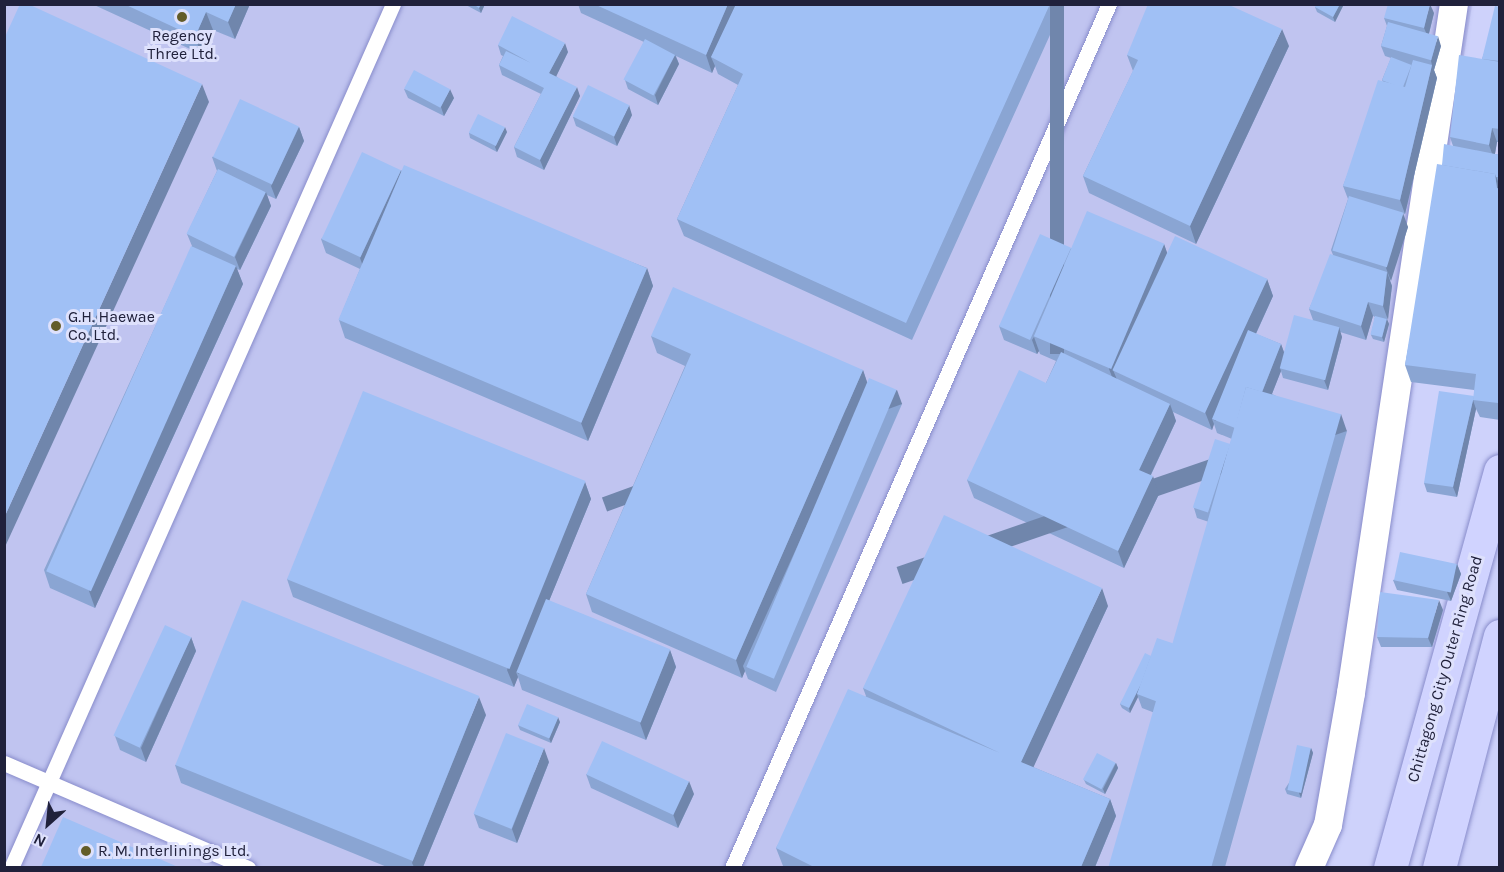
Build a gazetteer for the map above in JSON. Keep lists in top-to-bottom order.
{
  "streets": {
    "main road": ["Chittagong City Outer Ring Road"]
  },
  "places": ["Regency Three Ltd.", "G.H. Haewae Co. Ltd.", "R. M. Interlinings Ltd."],
  "north": "bottom left"
}
